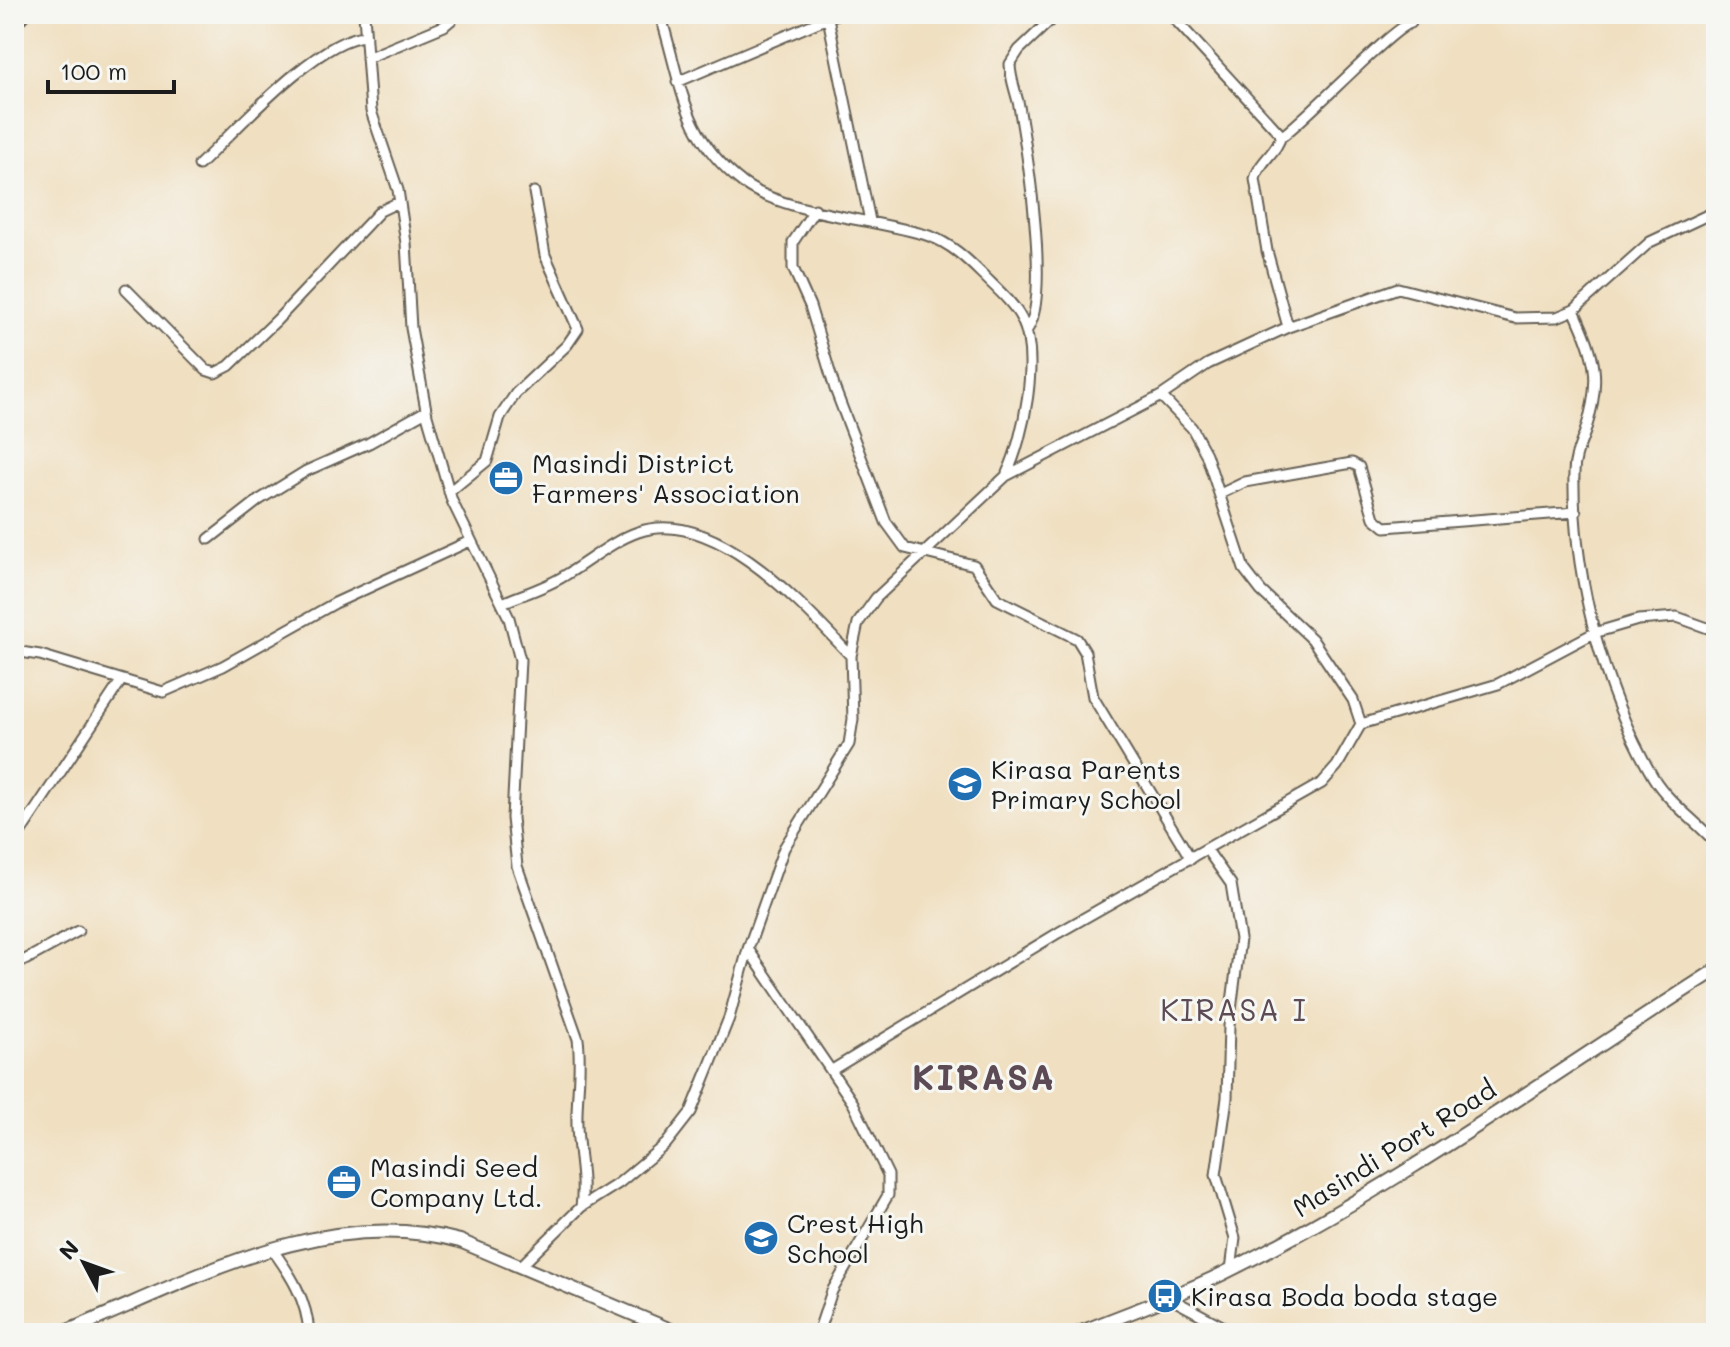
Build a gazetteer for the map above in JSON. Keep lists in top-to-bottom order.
{
  "streets": {
    "main road": ["Masindi Port Road"]
  },
  "districts": ["KIRASA I", "KIRASA"],
  "places": {
    "office": ["Masindi District Farmers' Association", "Masindi Seed Company Ltd."],
    "school or university": ["Kirasa Parents Primary School", "Crest High School"],
    "bus stop": ["Kirasa Boda boda stage"]
  },
  "scale_bar": "100 m",
  "north": "top left"
}
